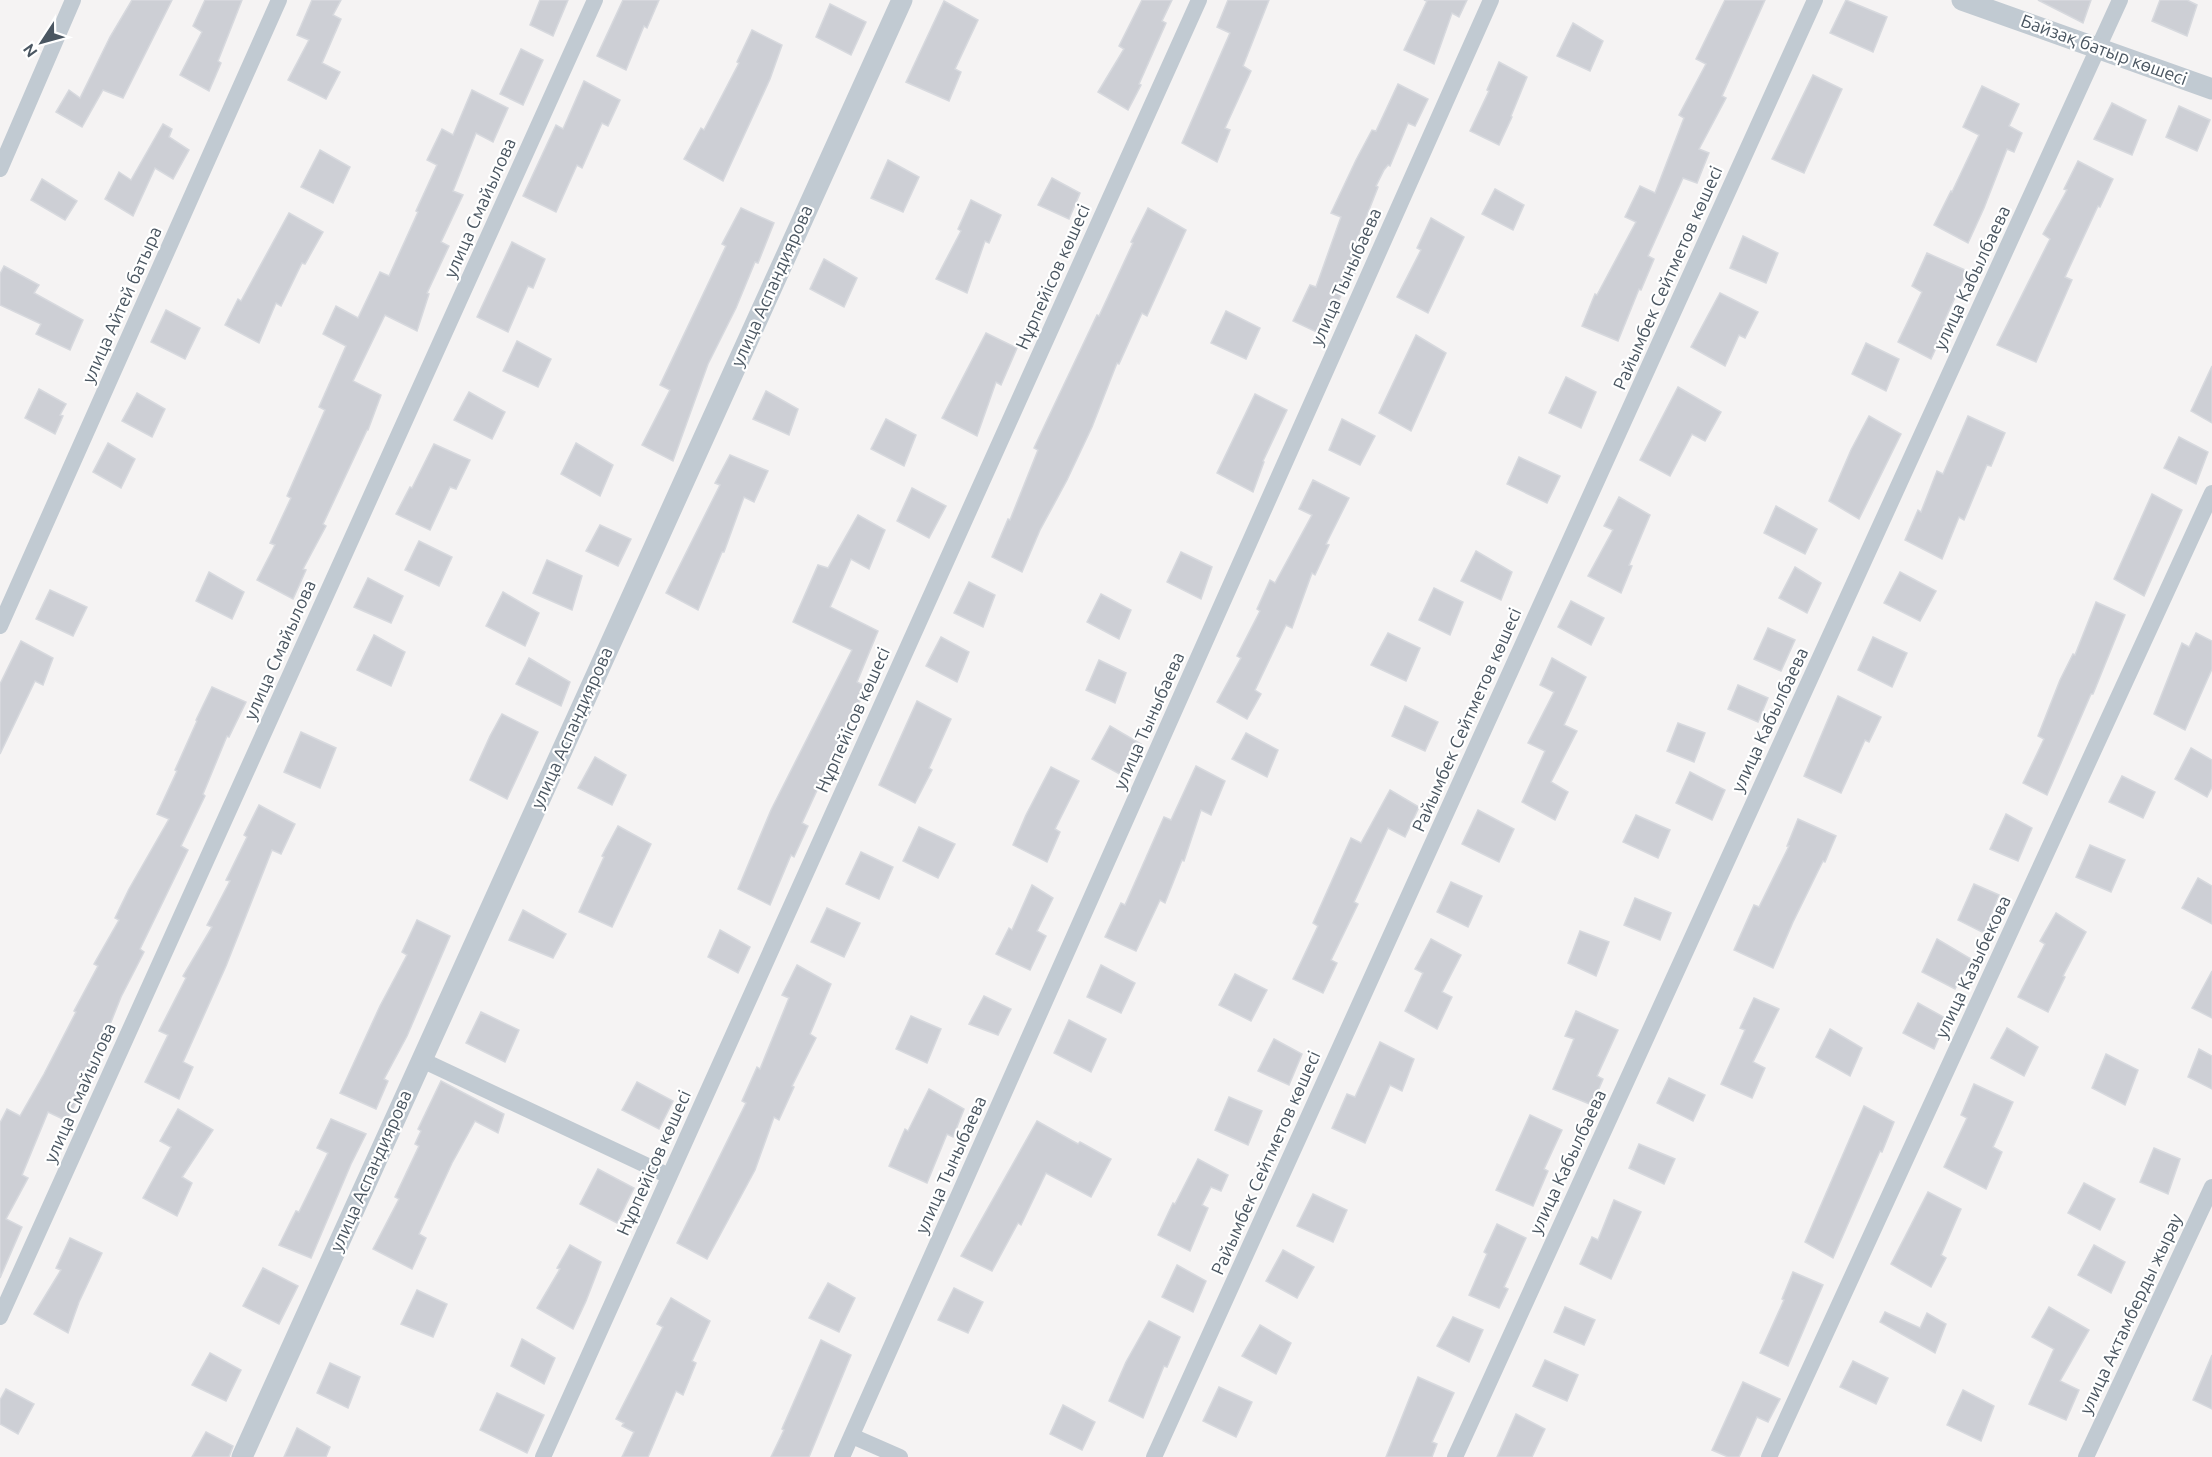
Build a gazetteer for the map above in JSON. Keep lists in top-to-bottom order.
{
  "streets": {
    "street": [
      "Байзақ батыр көшесі",
      "улица Смайылова",
      "Нұрпейісов көшесі",
      "улица Тыныбаева",
      "Райымбек Сейтметов көшесі",
      "улица Кабылбаева",
      "улица Аспандиярова",
      "улица Айтей батыра",
      "улица Казыбекова",
      "улица Актамберды жырау"
    ]
  },
  "crossings": [
    ["Байзақ батыр көшесі", "улица Кабылбаева"]
  ],
  "north": "bottom left"
}
